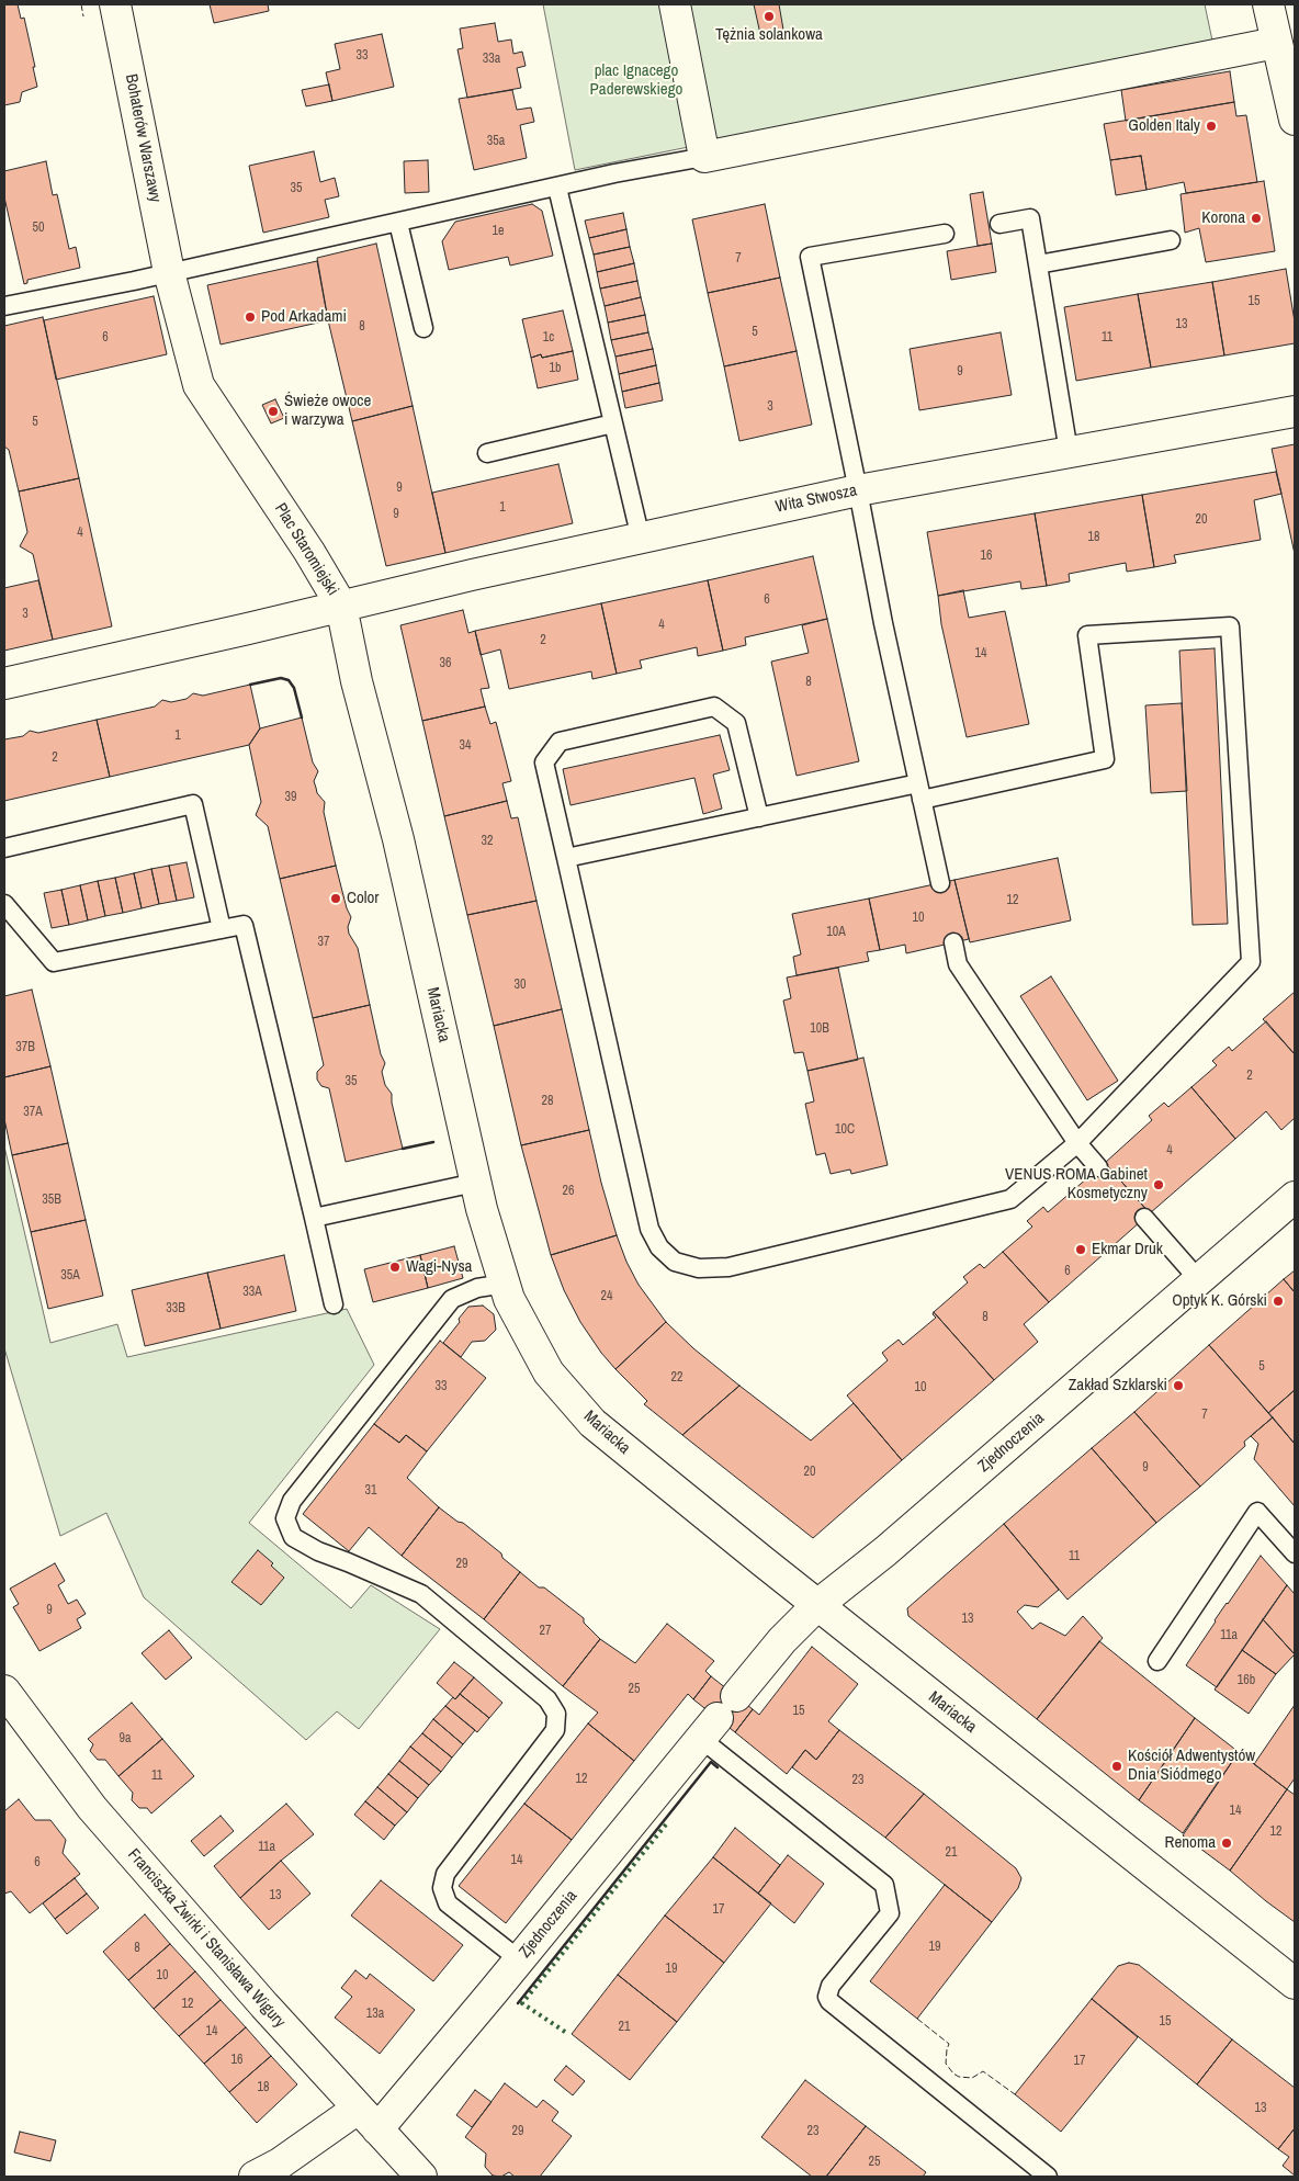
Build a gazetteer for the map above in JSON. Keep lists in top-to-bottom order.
{
  "streets": {
    "street": [
      "Bohaterów Warszawy",
      "Wita Stwosza",
      "Plac Staromiejski",
      "Mariacka",
      "Zjednoczenia",
      "Franciszka Żwirki i Stanisława Wigury"
    ]
  },
  "crossings": [
    ["Bohaterów Warszawy", "Plac Staromiejski"],
    ["Wita Stwosza", "Plac Staromiejski"],
    ["Wita Stwosza", "Mariacka"],
    ["Plac Staromiejski", "Mariacka"],
    ["Mariacka", "Zjednoczenia"],
    ["Zjednoczenia", "Franciszka Żwirki i Stanisława Wigury"]
  ],
  "parks": ["plac Ignacego Paderewskiego"],
  "places": [
    "Tężnia solankowa",
    "Golden Italy",
    "Korona",
    "Pod Arkadami",
    "Świeże owoce i warzywa",
    "Color",
    "VENUS ROMA Gabinet Kosmetyczny",
    "Ekmar Druk",
    "Wagi-Nysa",
    "Optyk K. Górski",
    "Zakład Szklarski",
    "Kościół Adwentystów Dnia Siódmego",
    "Renoma"
  ],
  "house_numbers": [
    "33",
    "33a",
    "35a",
    "35",
    "50",
    "1e",
    "7",
    "15",
    "13",
    "8",
    "5",
    "6",
    "1c",
    "11",
    "1b",
    "9",
    "3",
    "5",
    "9",
    "1",
    "9",
    "20",
    "4",
    "18",
    "16",
    "6",
    "3",
    "4",
    "2",
    "14",
    "36",
    "8",
    "1",
    "34",
    "2",
    "39",
    "32",
    "12",
    "10",
    "10A",
    "37",
    "30",
    "10B",
    "37B",
    "2",
    "35",
    "28",
    "37A",
    "10C",
    "4",
    "26",
    "35B",
    "6",
    "35A",
    "33A",
    "24",
    "33B",
    "8",
    "5",
    "22",
    "33",
    "10",
    "7",
    "9",
    "20",
    "31",
    "11",
    "29",
    "9",
    "13",
    "27",
    "11a",
    "16b",
    "25",
    "15",
    "9a",
    "11",
    "12",
    "23",
    "14",
    "12",
    "11a",
    "21",
    "14",
    "6",
    "13",
    "17",
    "19",
    "8",
    "19",
    "10",
    "12",
    "13a",
    "15",
    "21",
    "14",
    "16",
    "17",
    "18",
    "13",
    "29",
    "23",
    "25"
  ]
}
